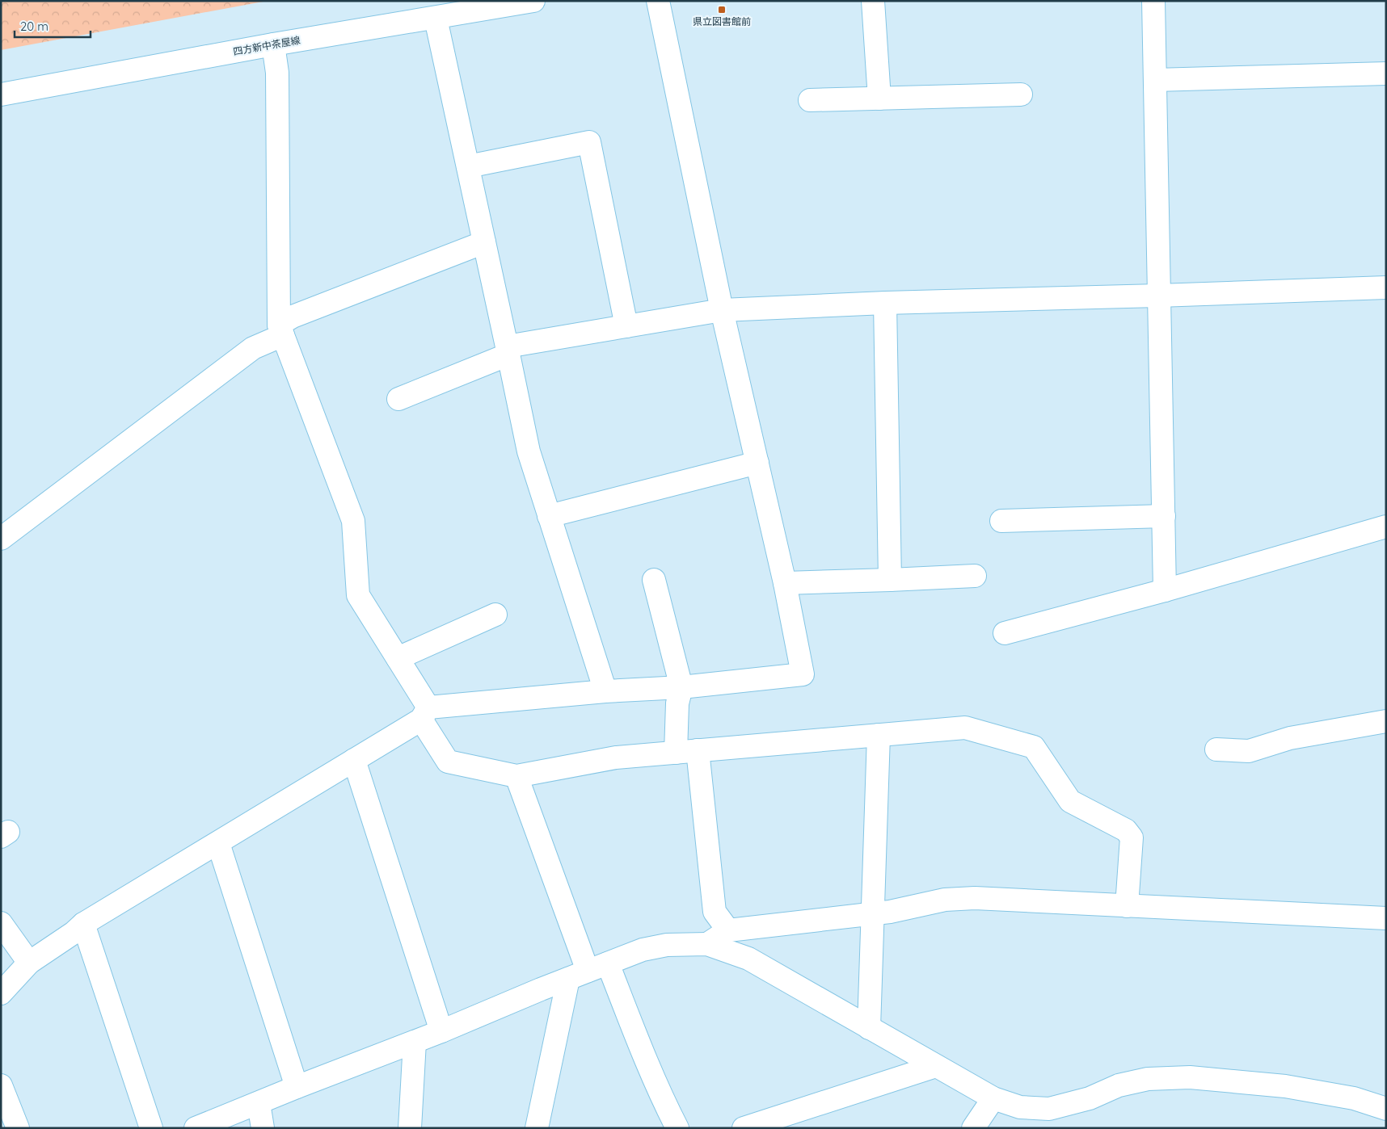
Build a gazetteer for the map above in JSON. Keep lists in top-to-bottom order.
{
  "streets": {
    "street": ["四方新中茶屋線"]
  },
  "places": {
    "transit": ["県立図書館前"]
  },
  "scale_bar": "20 m"
}
